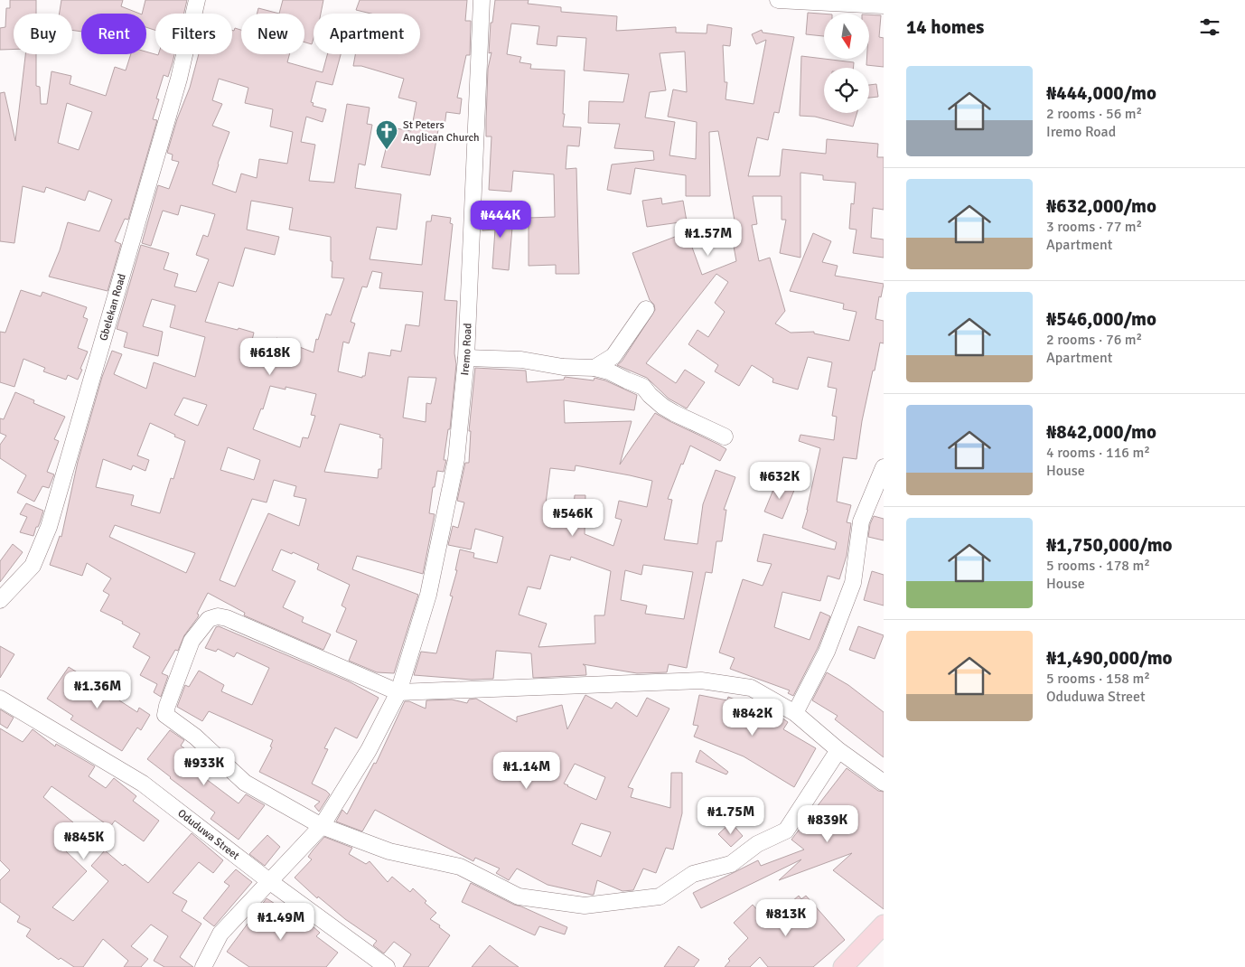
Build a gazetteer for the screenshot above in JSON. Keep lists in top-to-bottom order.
{
  "streets": {
    "street": ["Gbelekan Road", "Iremo Road", "Oduduwa Street"]
  },
  "crossings": [
    ["Iremo Road", "Oduduwa Street"]
  ],
  "places": {
    "church": ["St Peters Anglican Church"]
  },
  "north": "bottom",
  "page": {
    "heading": "14 homes",
    "chip": [
      "Buy",
      "Rent",
      "Filters",
      "New",
      "Apartment"
    ],
    "list": [
      {
        "name": "₦444,000/mo",
        "note": "2 rooms · 56 m² · Iremo Road"
      },
      {
        "name": "₦632,000/mo",
        "note": "3 rooms · 77 m² · Apartment"
      },
      {
        "name": "₦546,000/mo",
        "note": "2 rooms · 76 m² · Apartment"
      },
      {
        "name": "₦842,000/mo",
        "note": "4 rooms · 116 m² · House"
      },
      {
        "name": "₦1,750,000/mo",
        "note": "5 rooms · 178 m² · House"
      },
      {
        "name": "₦1,490,000/mo",
        "note": "5 rooms · 158 m² · Oduduwa Street"
      }
    ],
    "price": [
      "₦444K",
      "₦1.57M",
      "₦618K",
      "₦632K",
      "₦546K",
      "₦1.36M",
      "₦842K",
      "₦933K",
      "₦1.14M",
      "₦1.75M",
      "₦839K",
      "₦845K",
      "₦813K",
      "₦1.49M"
    ]
  }
}
